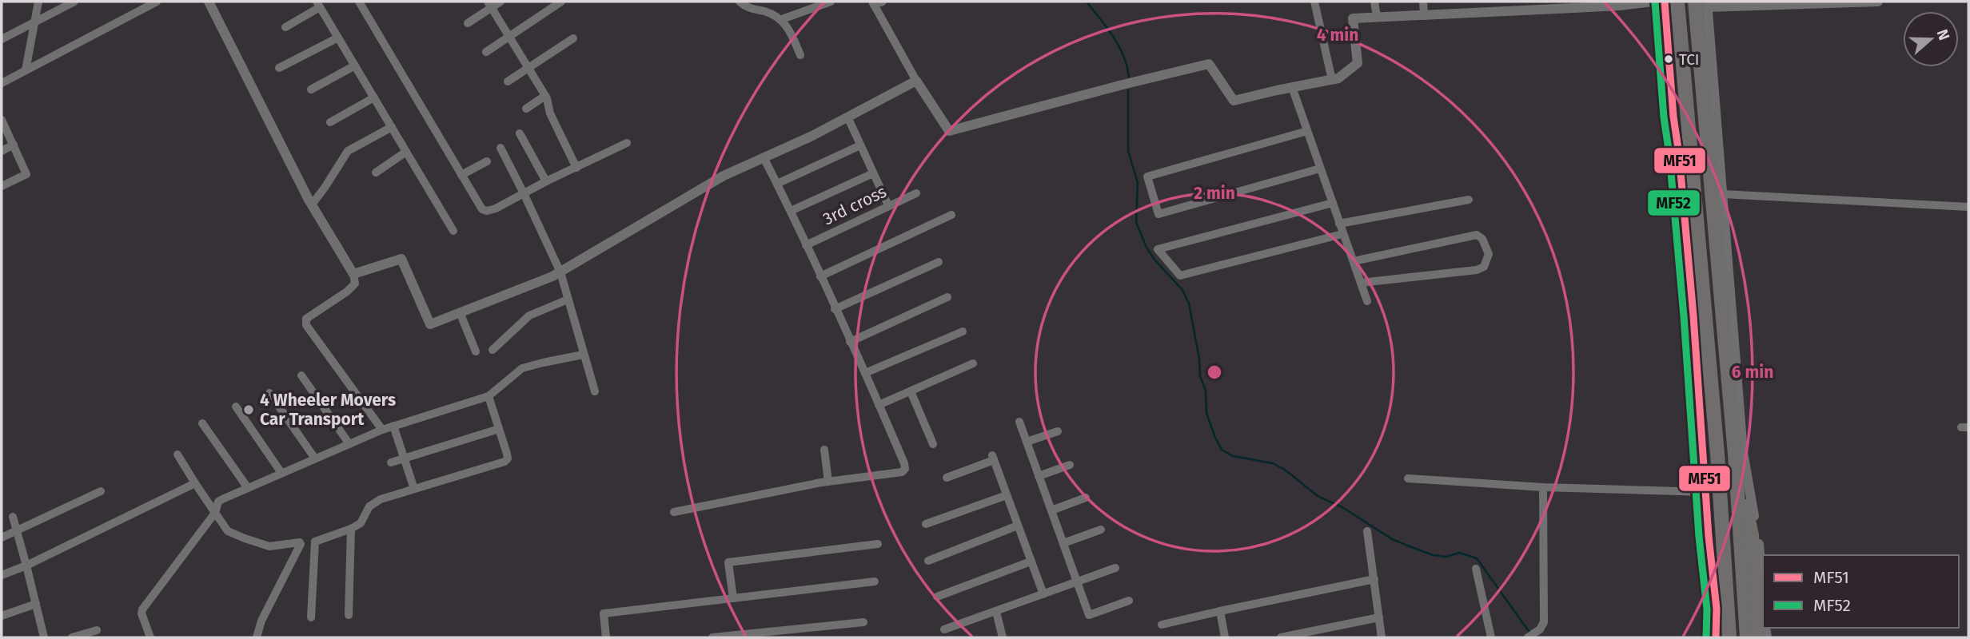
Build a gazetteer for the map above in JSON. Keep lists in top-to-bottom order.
{
  "streets": {
    "street": ["3rd cross"]
  },
  "places": ["TCI", "4 Wheeler Movers Car Transport"],
  "lines": ["transit line MF51", "transit line MF52"],
  "legend": ["MF51", "MF52"],
  "north": "right",
  "rings": ["4 min", "2 min", "6 min"]
}
